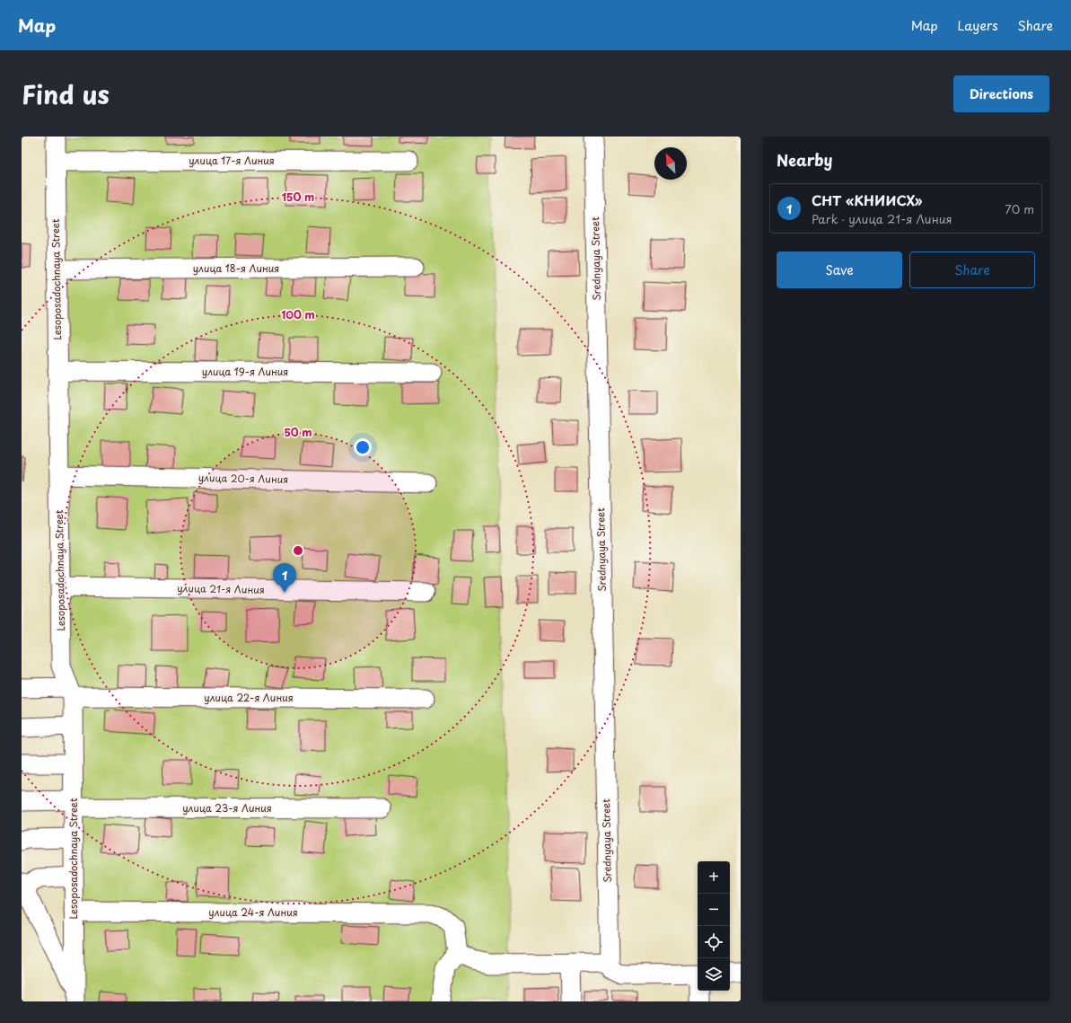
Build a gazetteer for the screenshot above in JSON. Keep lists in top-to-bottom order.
{
  "streets": {
    "street": [
      "улица 17-я Линия",
      "Srednyaya Street",
      "улица 18-я Линия",
      "Lesoposadochnaya Street",
      "улица 19-я Линия",
      "улица 20-я Линия",
      "улица 21-я Линия",
      "улица 22-я Линия",
      "улица 23-я Линия",
      "улица 24-я Линия"
    ]
  },
  "crossings": [
    ["улица 17-я Линия", "Lesoposadochnaya Street"],
    ["улица 18-я Линия", "Lesoposadochnaya Street"],
    ["Lesoposadochnaya Street", "улица 19-я Линия"],
    ["Lesoposadochnaya Street", "улица 20-я Линия"],
    ["Lesoposadochnaya Street", "улица 21-я Линия"],
    ["Lesoposadochnaya Street", "улица 22-я Линия"],
    ["Lesoposadochnaya Street", "улица 23-я Линия"],
    ["Lesoposadochnaya Street", "улица 24-я Линия"]
  ],
  "north": "top left",
  "page": {
    "header": "Map",
    "nav": ["Map", "Layers", "Share"],
    "title": "Find us",
    "buttons": [
      "Directions",
      ["Save", "Share"]
    ],
    "heading": "Nearby",
    "list": [
      {
        "mark": "1",
        "name": "СНТ «КНИИСХ»",
        "note": "Park · улица 21-я Линия",
        "value": "70 m"
      }
    ],
    "pins": "1",
    "map_buttons": ["+", "−"]
  },
  "rings": ["150 m", "100 m", "50 m"]
}
